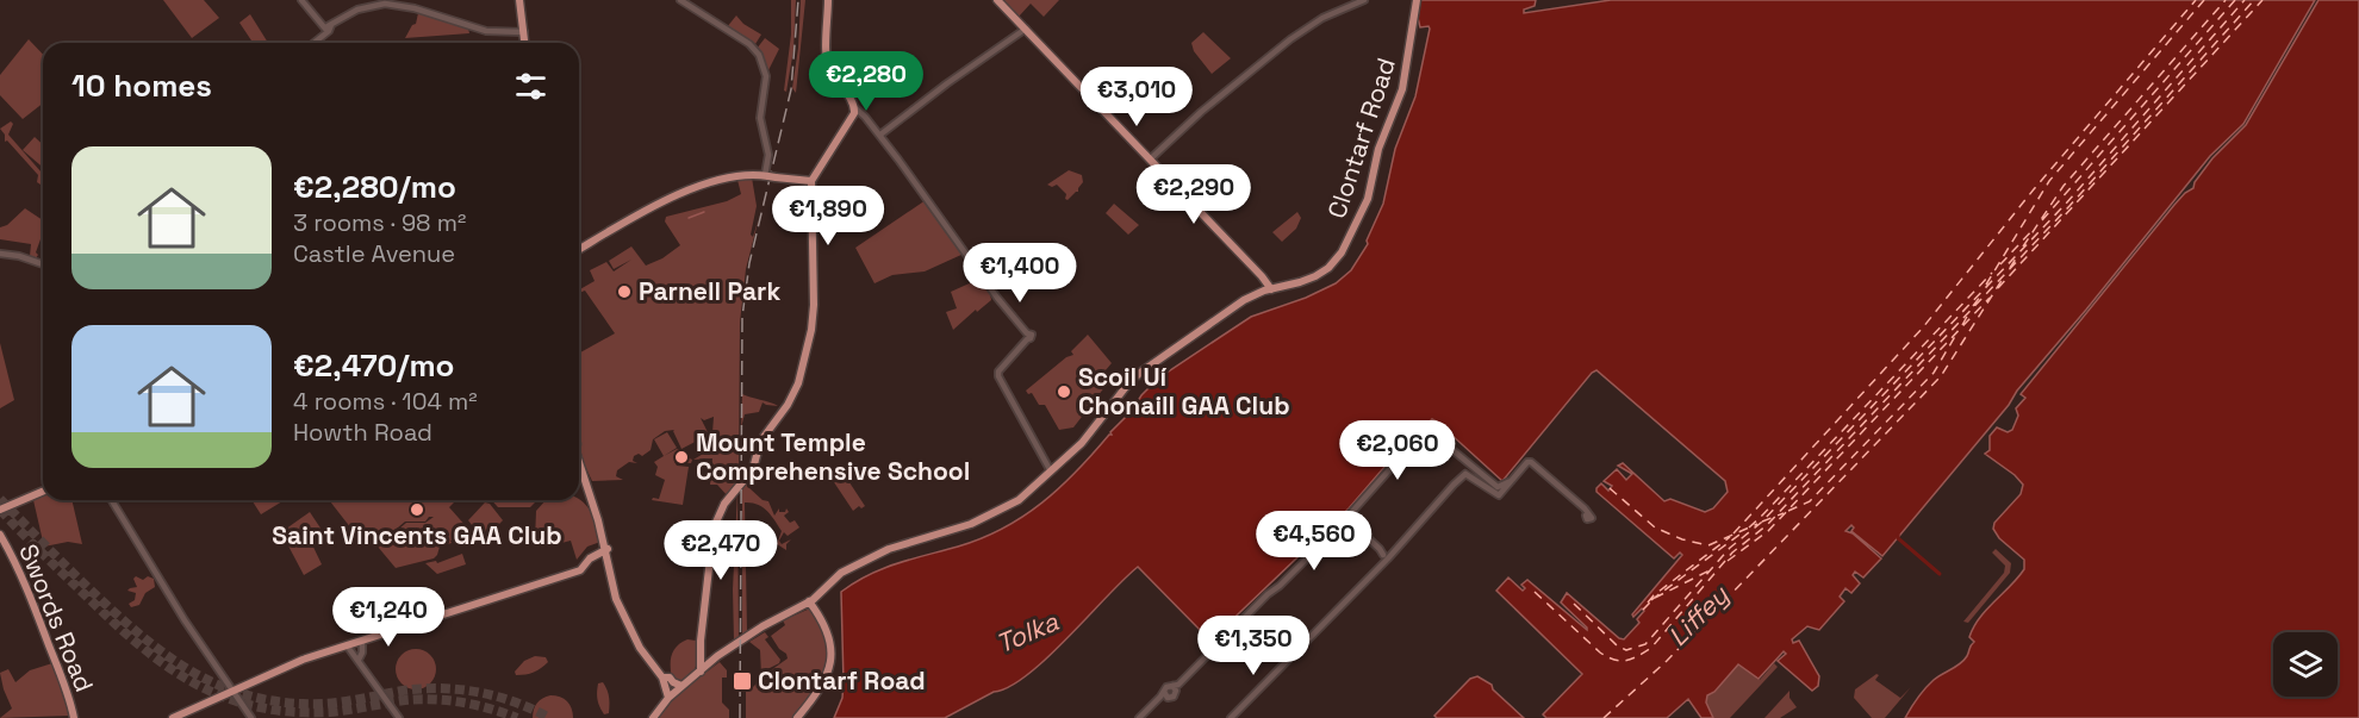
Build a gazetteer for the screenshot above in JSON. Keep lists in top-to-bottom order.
{
  "streets": {
    "main road": ["Clontarf Road", "Swords Road"]
  },
  "water": ["Liffey", "Tolka"],
  "places": {
    "other": [
      "Parnell Park",
      "Scoil Uí Chonaill GAA Club",
      "Mount Temple Comprehensive School",
      "Saint Vincents GAA Club"
    ],
    "transit": ["Clontarf Road"]
  },
  "page": {
    "heading": "10 homes",
    "price": [
      "€2,280",
      "€3,010",
      "€2,290",
      "€1,890",
      "€1,400",
      "€2,060",
      "€4,560",
      "€2,470",
      "€1,240",
      "€1,350"
    ],
    "list": [
      {
        "name": "€2,280/mo",
        "note": "3 rooms · 98 m² · Castle Avenue"
      },
      {
        "name": "€2,470/mo",
        "note": "4 rooms · 104 m² · Howth Road"
      }
    ]
  }
}
